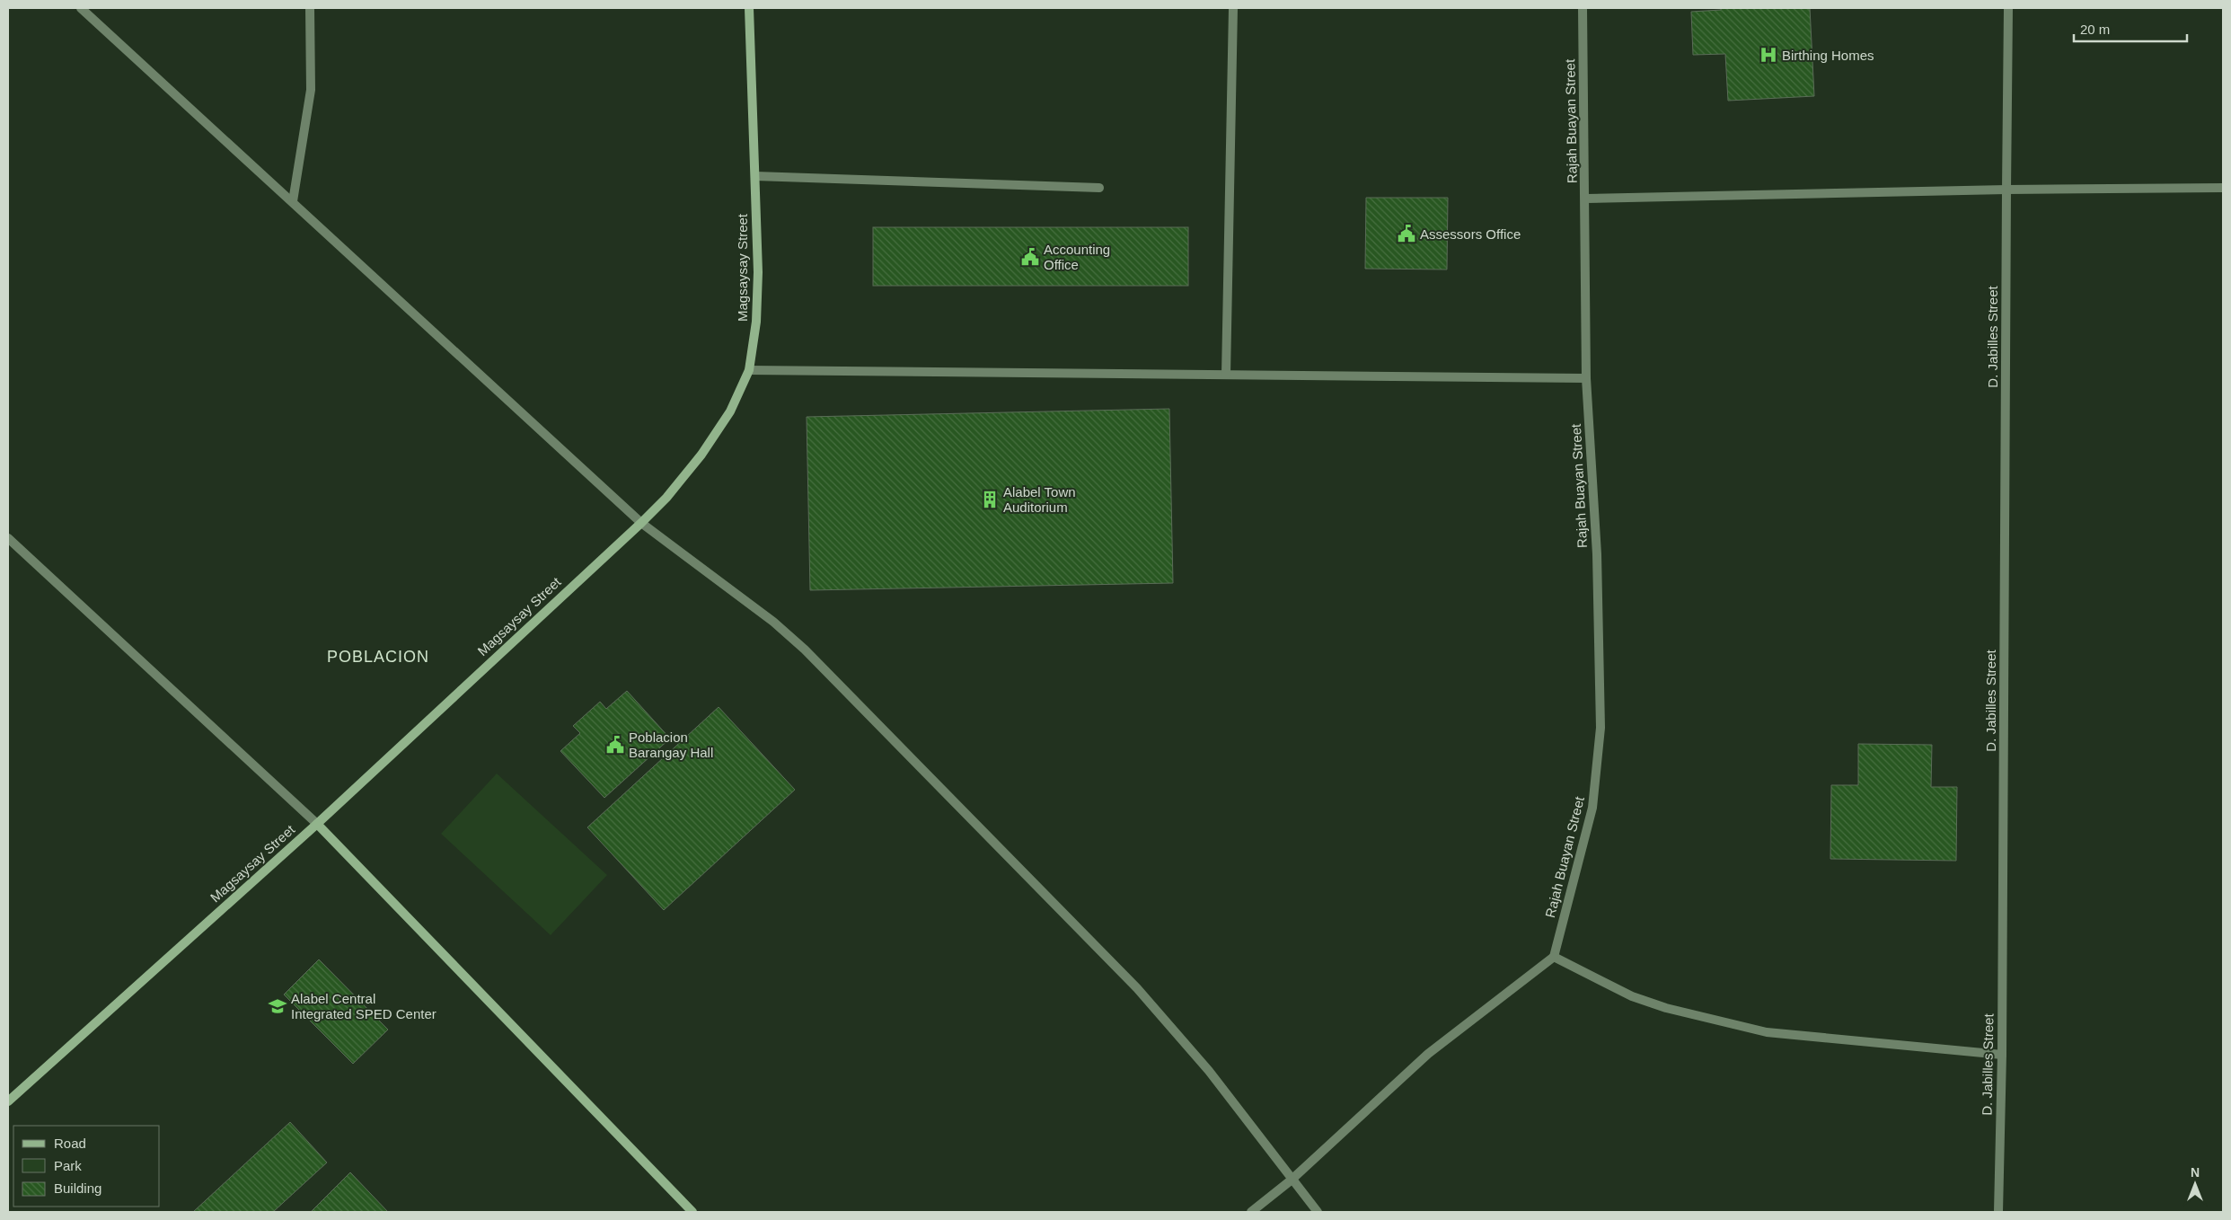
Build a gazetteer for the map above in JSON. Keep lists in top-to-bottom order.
{
  "streets": {
    "street": ["Rajah Buayan Street", "Magsaysay Street", "D. Jabilles Street"]
  },
  "districts": ["POBLACION"],
  "places": {
    "hospital": ["Birthing Homes"],
    "public building": ["Assessors Office", "Accounting Office", "Poblacion Barangay Hall"],
    "building": ["Alabel Town Auditorium"],
    "school or university": ["Alabel Central Integrated SPED Center"]
  },
  "legend": ["Road", "Park", "Building"],
  "scale_bar": "20 m",
  "north": "top"
}
